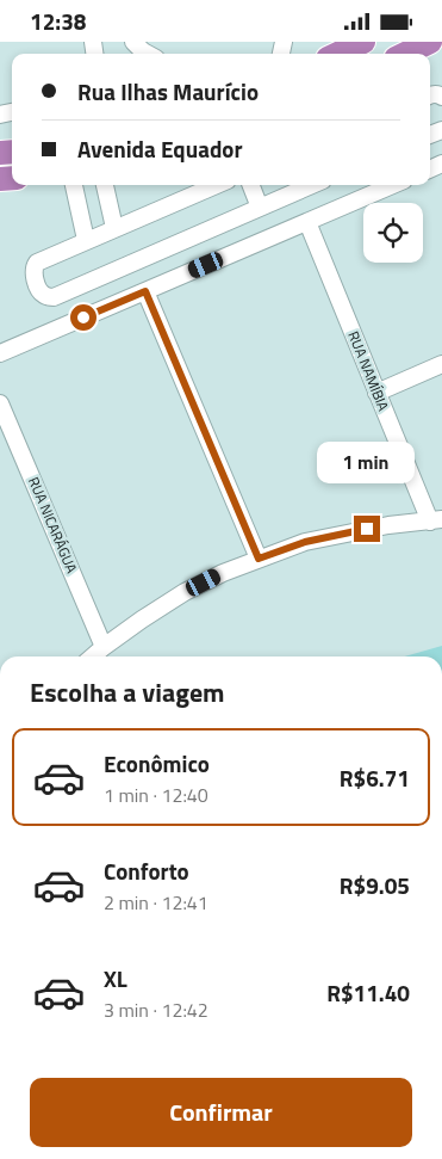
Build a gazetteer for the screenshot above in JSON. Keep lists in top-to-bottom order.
{
  "streets": {
    "street": ["RUA NAMÍBIA", "RUA NICARÁGUA"]
  },
  "page": {
    "status": "12:38",
    "banner": ["Rua Ilhas Maurício", "Avenida Equador"],
    "bubble": "1 min",
    "heading": "Escolha a viagem",
    "list": [
      {
        "name": "Econômico",
        "note": "1 min · 12:40",
        "value": "R$6.71"
      },
      {
        "name": "Conforto",
        "note": "2 min · 12:41",
        "value": "R$9.05"
      },
      {
        "name": "XL",
        "note": "3 min · 12:42",
        "value": "R$11.40"
      }
    ],
    "buttons": "Confirmar"
  }
}
